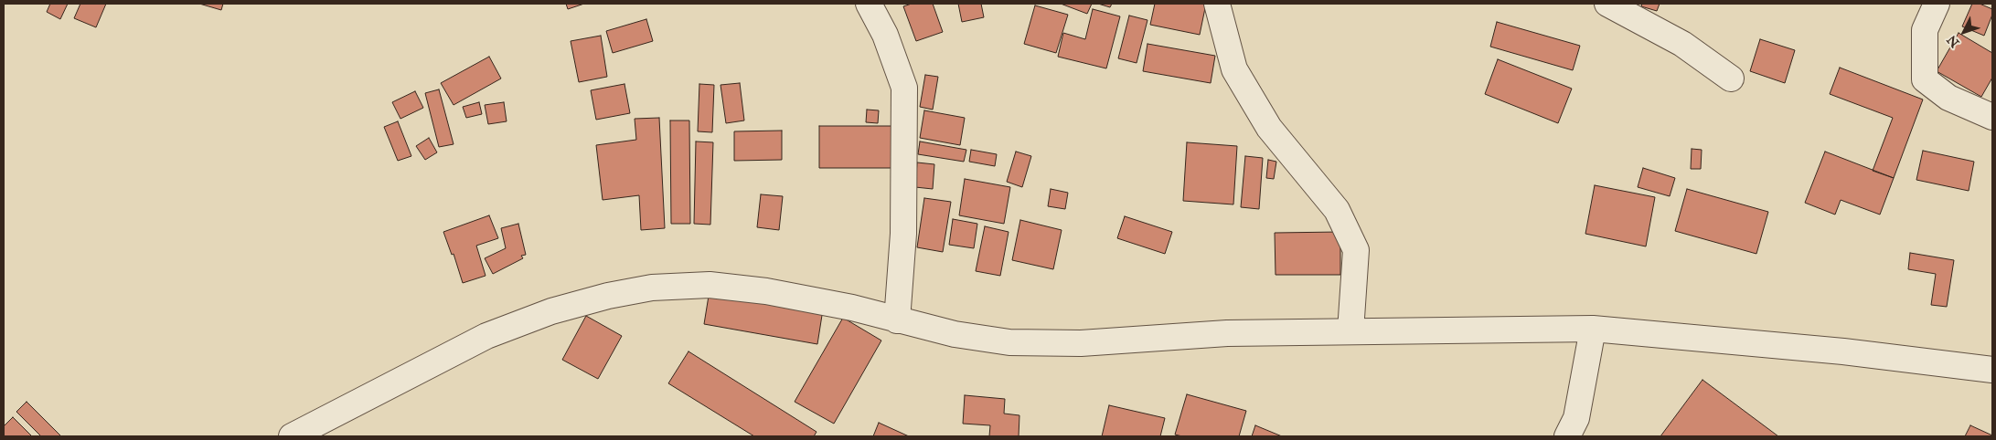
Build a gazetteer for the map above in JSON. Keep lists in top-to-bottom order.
{
  "north": "bottom left"
}
